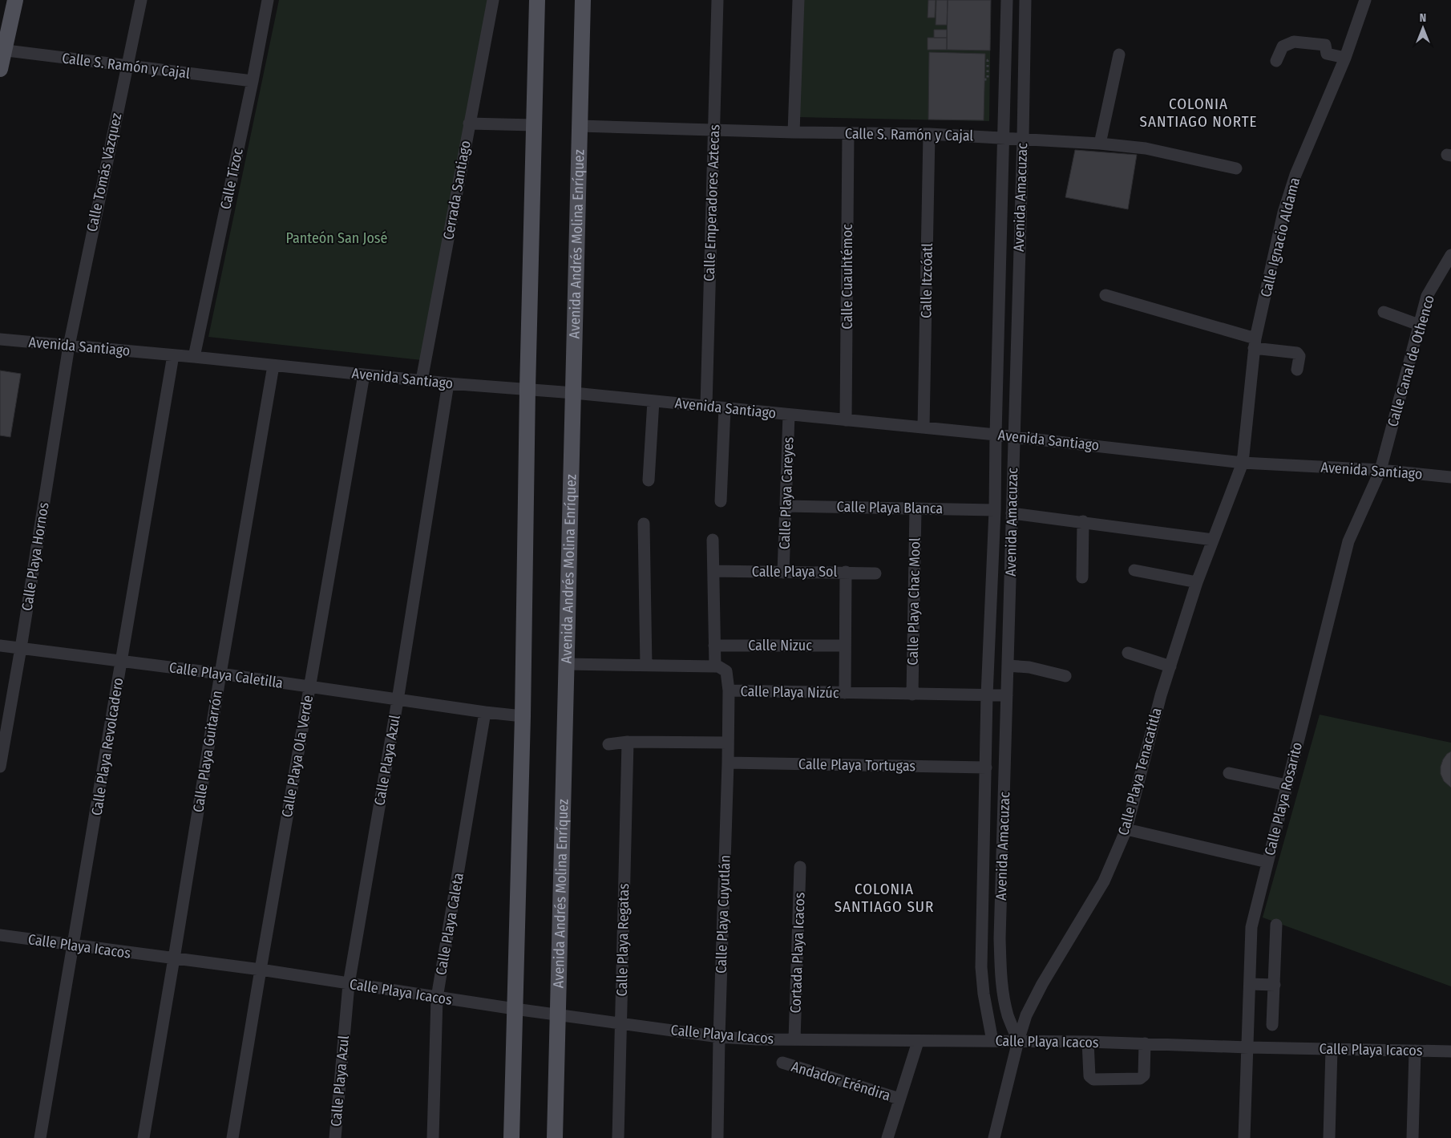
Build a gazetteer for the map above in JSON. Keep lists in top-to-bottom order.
{
  "streets": {
    "main road": ["Avenida Andrés Molina Enríquez"],
    "street": [
      "Calle S. Ramón y Cajal",
      "Calle Tomás Vázquez",
      "Calle Tizoc",
      "Cerrada Santiago",
      "Avenida Amacuzac",
      "Calle Emperadores Aztecas",
      "Calle Ignacio Aldama",
      "Calle Cuauhtémoc",
      "Calle Itzcóatl",
      "Avenida Santiago",
      "Calle Canal de Othenco",
      "Calle Playa Careyes",
      "Calle Playa Blanca",
      "Calle Playa Hornos",
      "Calle Playa Sol",
      "Calle Playa Chac Mool",
      "Calle Nizuc",
      "Calle Playa Caletilla",
      "Calle Playa Nizúc",
      "Calle Playa Revolcadero",
      "Calle Playa Guitarrón",
      "Calle Playa Ola Verde",
      "Calle Playa Azul",
      "Calle Playa Tortugas",
      "Calle Playa Tenacatitla",
      "Calle Playa Rosarito",
      "Calle Playa Cuyutlán",
      "Calle Playa Caleta",
      "Calle Playa Regatas",
      "Calle Playa Icacos",
      "Cortada Playa Icacos",
      "Andador Eréndira"
    ]
  },
  "crossings": [
    ["Calle S. Ramón y Cajal", "Calle Tomás Vázquez"],
    ["Calle S. Ramón y Cajal", "Calle Tizoc"],
    ["Calle S. Ramón y Cajal", "Avenida Amacuzac"],
    ["Calle S. Ramón y Cajal", "Calle Emperadores Aztecas"],
    ["Calle S. Ramón y Cajal", "Avenida Andrés Molina Enríquez"],
    ["Calle S. Ramón y Cajal", "Calle Cuauhtémoc"],
    ["Calle S. Ramón y Cajal", "Calle Itzcóatl"],
    ["Calle Tomás Vázquez", "Avenida Santiago"],
    ["Calle Tomás Vázquez", "Calle Playa Hornos"],
    ["Calle Tizoc", "Avenida Santiago"],
    ["Cerrada Santiago", "Avenida Santiago"],
    ["Avenida Amacuzac", "Avenida Santiago"],
    ["Avenida Amacuzac", "Calle Playa Blanca"],
    ["Avenida Amacuzac", "Calle Playa Nizúc"],
    ["Avenida Amacuzac", "Calle Playa Tortugas"],
    ["Avenida Amacuzac", "Calle Playa Tenacatitla"],
    ["Avenida Amacuzac", "Calle Playa Icacos"],
    ["Calle Emperadores Aztecas", "Avenida Santiago"],
    ["Calle Ignacio Aldama", "Avenida Santiago"],
    ["Calle Ignacio Aldama", "Calle Playa Tenacatitla"],
    ["Avenida Andrés Molina Enríquez", "Avenida Santiago"],
    ["Avenida Andrés Molina Enríquez", "Calle Playa Icacos"],
    ["Calle Cuauhtémoc", "Avenida Santiago"],
    ["Calle Itzcóatl", "Avenida Santiago"],
    ["Avenida Santiago", "Calle Canal de Othenco"],
    ["Avenida Santiago", "Calle Playa Careyes"],
    ["Avenida Santiago", "Calle Playa Hornos"],
    ["Avenida Santiago", "Calle Playa Revolcadero"],
    ["Avenida Santiago", "Calle Playa Guitarrón"],
    ["Avenida Santiago", "Calle Playa Ola Verde"],
    ["Avenida Santiago", "Calle Playa Azul"],
    ["Avenida Santiago", "Calle Playa Tenacatitla"],
    ["Avenida Santiago", "Calle Playa Rosarito"],
    ["Calle Canal de Othenco", "Calle Playa Rosarito"],
    ["Calle Playa Careyes", "Calle Playa Blanca"],
    ["Calle Playa Careyes", "Calle Playa Sol"],
    ["Calle Playa Blanca", "Calle Playa Chac Mool"],
    ["Calle Playa Hornos", "Calle Playa Caletilla"],
    ["Calle Playa Chac Mool", "Calle Playa Nizúc"],
    ["Calle Playa Caletilla", "Calle Playa Revolcadero"],
    ["Calle Playa Caletilla", "Calle Playa Guitarrón"],
    ["Calle Playa Caletilla", "Calle Playa Ola Verde"],
    ["Calle Playa Caletilla", "Calle Playa Azul"],
    ["Calle Playa Caletilla", "Calle Playa Caleta"],
    ["Calle Playa Nizúc", "Calle Playa Cuyutlán"],
    ["Calle Playa Revolcadero", "Calle Playa Icacos"],
    ["Calle Playa Guitarrón", "Calle Playa Icacos"],
    ["Calle Playa Ola Verde", "Calle Playa Icacos"],
    ["Calle Playa Azul", "Calle Playa Icacos"],
    ["Calle Playa Tortugas", "Calle Playa Cuyutlán"],
    ["Calle Playa Tenacatitla", "Calle Playa Icacos"],
    ["Calle Playa Rosarito", "Calle Playa Icacos"],
    ["Calle Playa Cuyutlán", "Calle Playa Icacos"],
    ["Calle Playa Caleta", "Calle Playa Icacos"],
    ["Calle Playa Regatas", "Calle Playa Icacos"],
    ["Calle Playa Icacos", "Cortada Playa Icacos"]
  ],
  "districts": ["COLONIA SANTIAGO NORTE", "COLONIA SANTIAGO SUR"],
  "parks": ["Panteón San José"],
  "north": "top"
}
